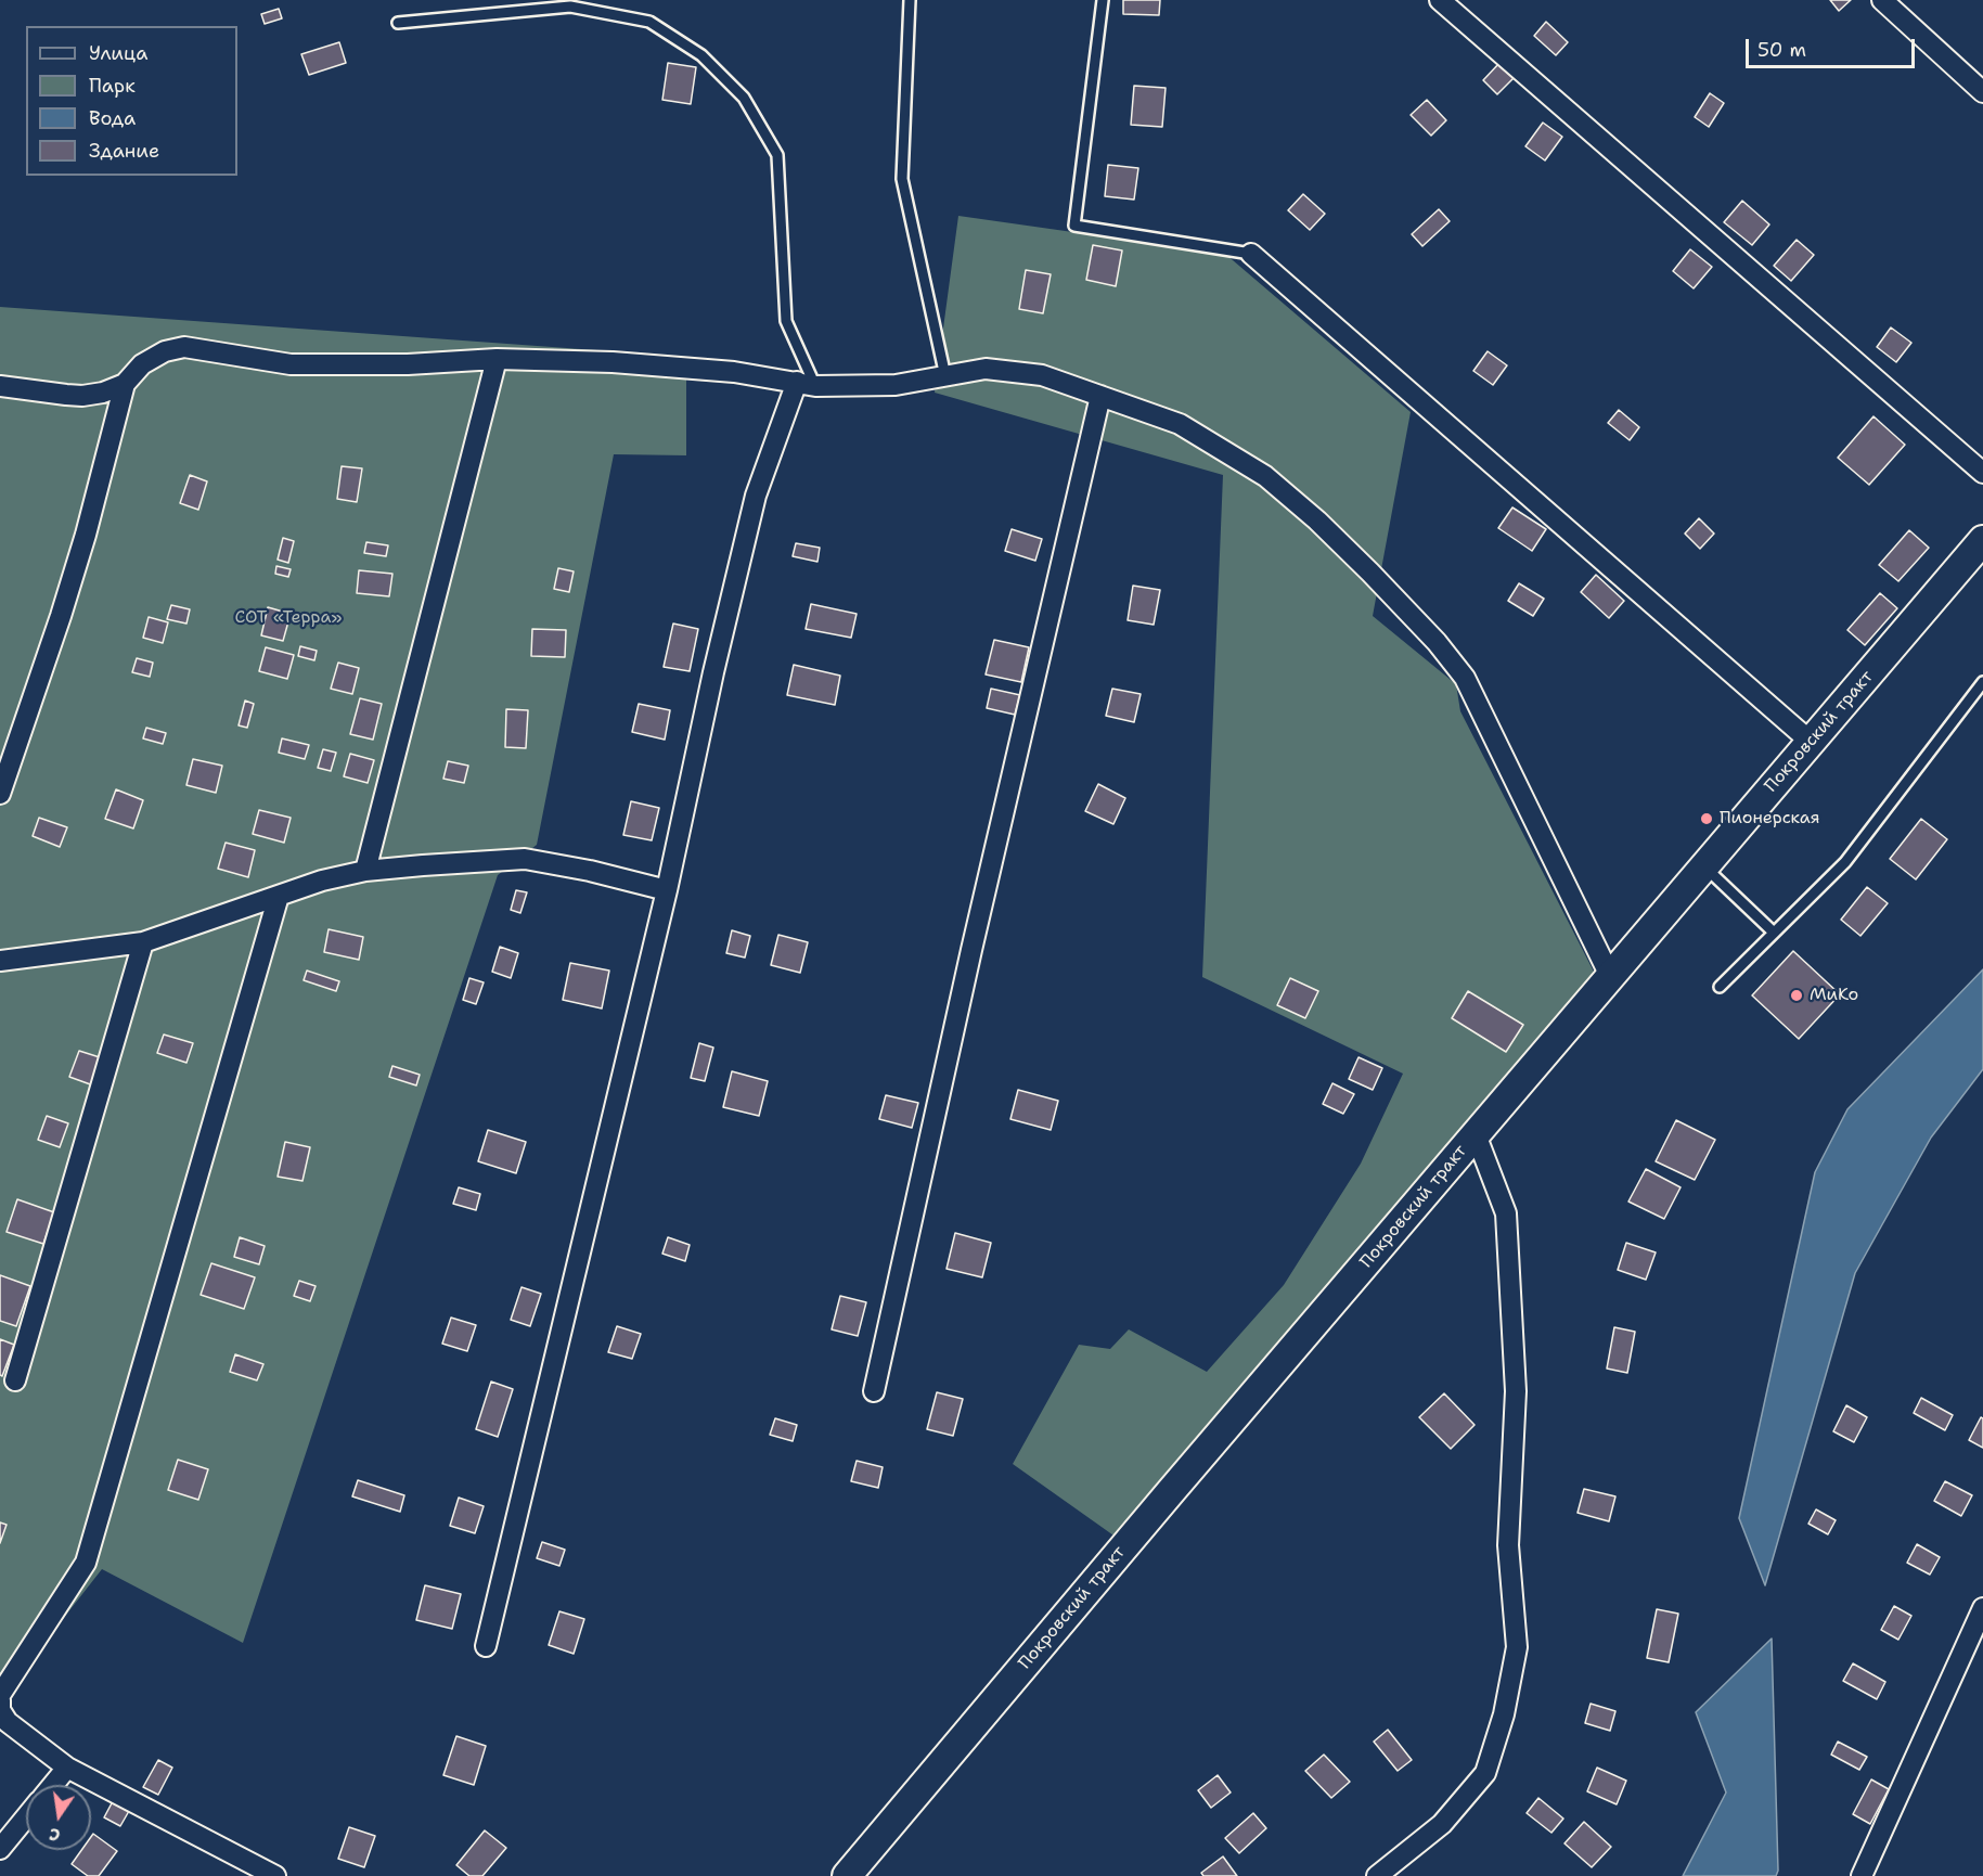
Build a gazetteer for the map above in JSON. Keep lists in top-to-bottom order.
{
  "streets": {
    "main road": ["Покровский тракт"]
  },
  "parks": ["СОТ «Терра»"],
  "places": ["Пионерская", "МиКо"],
  "legend": [
    "Улица",
    "Парк",
    "Вода",
    "Здание"
  ],
  "scale_bar": "50 m",
  "north": "bottom"
}
